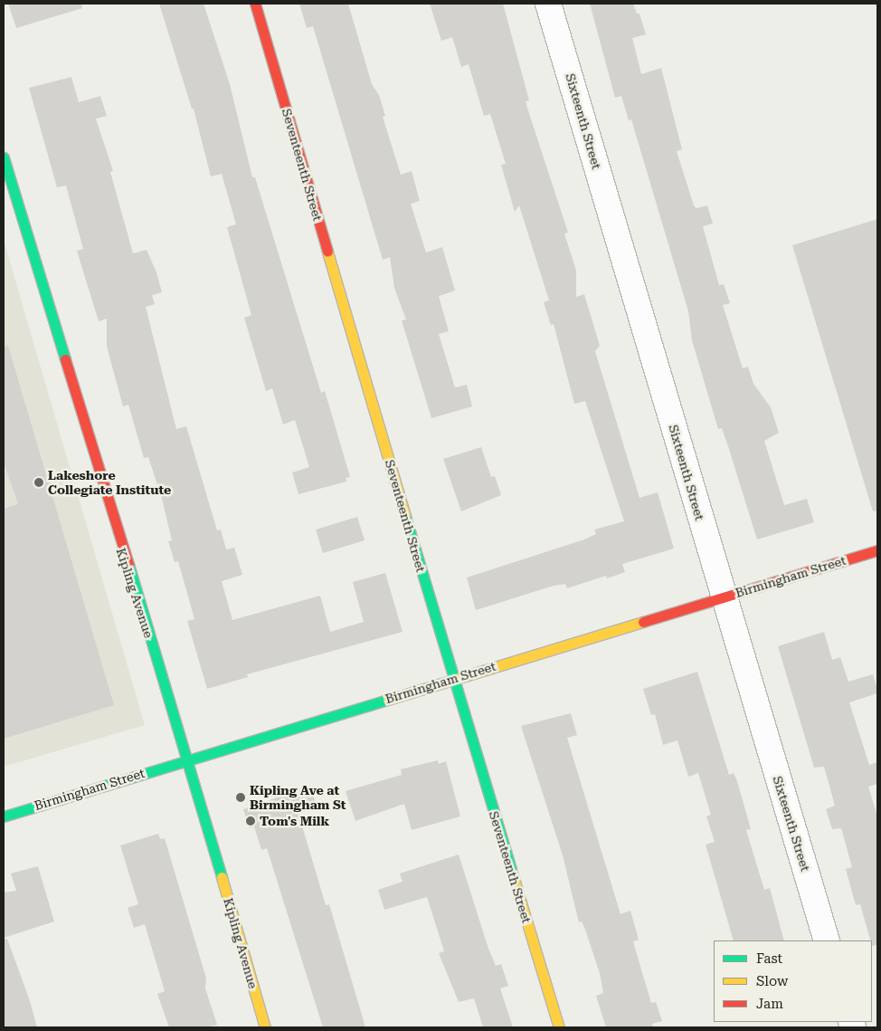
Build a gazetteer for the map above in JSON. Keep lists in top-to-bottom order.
{
  "streets": {
    "street": [
      "Sixteenth Street",
      "Seventeenth Street",
      "Birmingham Street",
      "Kipling Avenue"
    ]
  },
  "crossings": [
    ["Sixteenth Street", "Birmingham Street"],
    ["Seventeenth Street", "Birmingham Street"],
    ["Birmingham Street", "Kipling Avenue"]
  ],
  "places": ["Lakeshore Collegiate Institute", "Kipling Ave at Birmingham St", "Tom's Milk"],
  "legend": ["Fast", "Slow", "Jam"]
}
